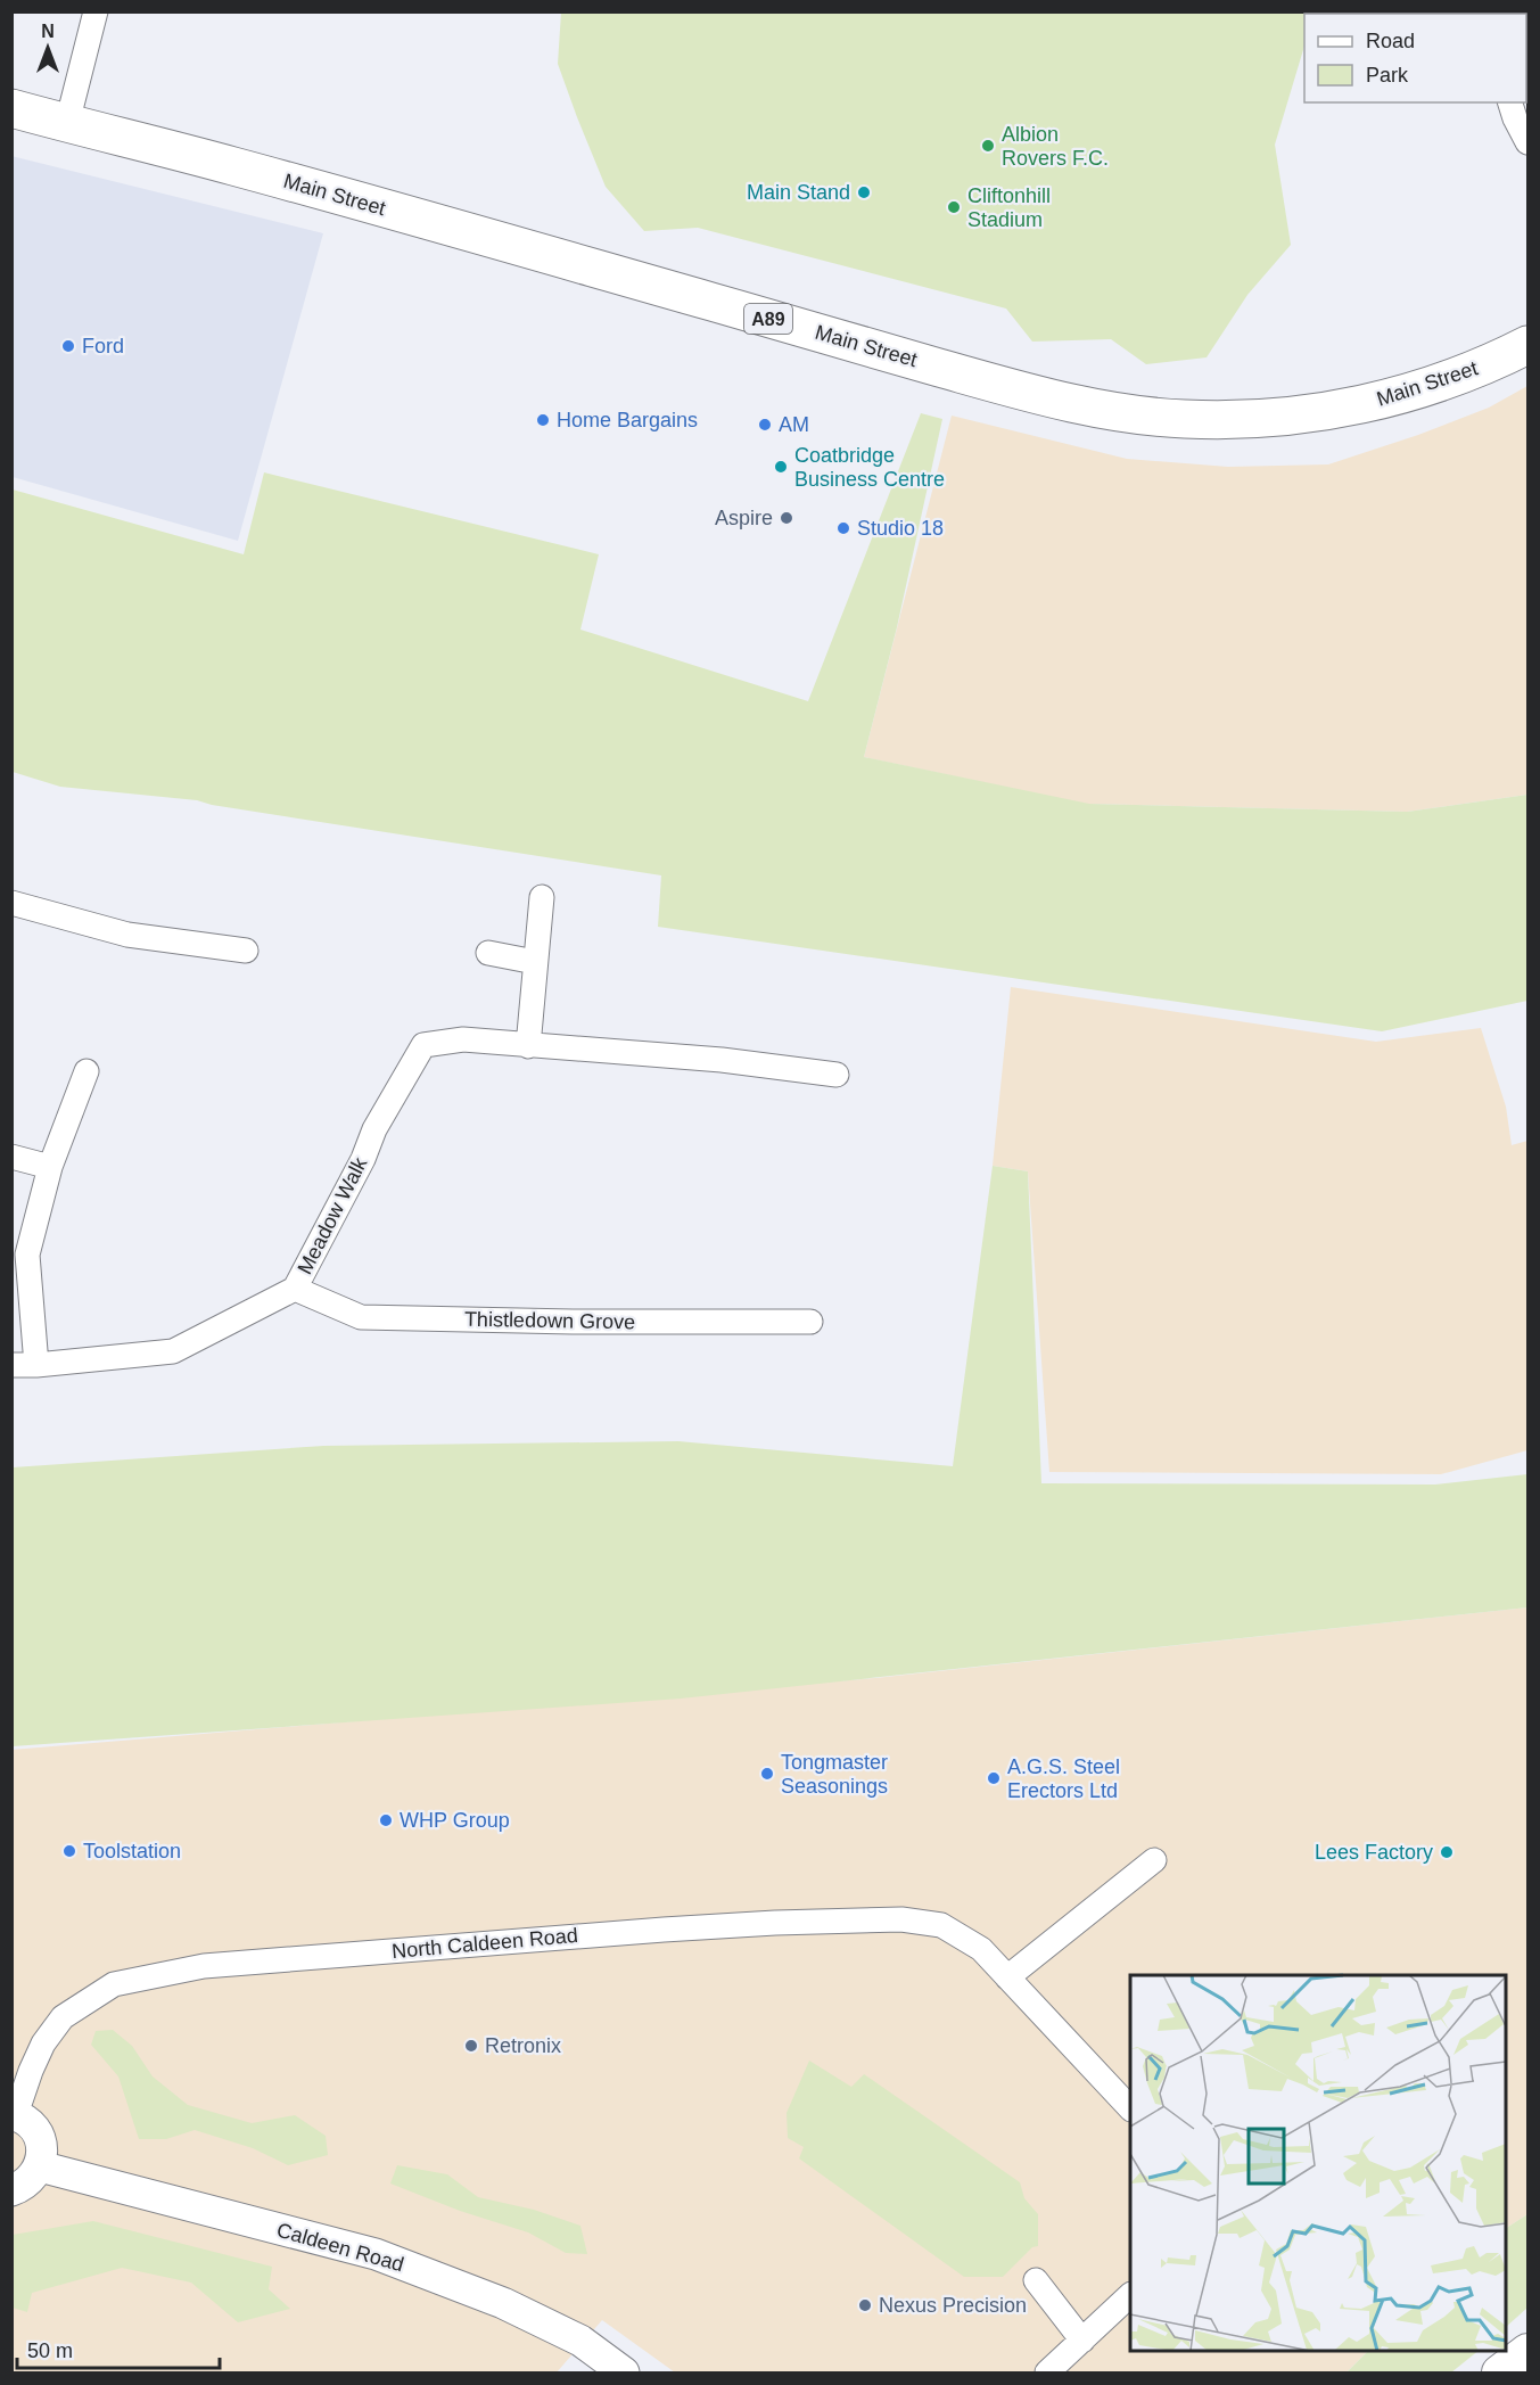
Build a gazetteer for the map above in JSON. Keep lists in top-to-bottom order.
{
  "streets": {
    "main road": ["Main Street", "A89"],
    "street": [
      "Meadow Walk",
      "Thistledown Grove",
      "North Caldeen Road",
      "Caldeen Road"
    ]
  },
  "crossings": [
    ["Meadow Walk", "Thistledown Grove"]
  ],
  "places": [
    "Albion Rovers F.C.",
    "Main Stand",
    "Cliftonhill Stadium",
    "Ford",
    "Home Bargains",
    "AM",
    "Coatbridge Business Centre",
    "Aspire",
    "Studio 18",
    "Tongmaster Seasonings",
    "A.G.S. Steel Erectors Ltd",
    "WHP Group",
    "Toolstation",
    "Lees Factory",
    "Retronix",
    "Nexus Precision"
  ],
  "legend": ["Road", "Park"],
  "scale_bar": "50 m",
  "north": "top"
}
